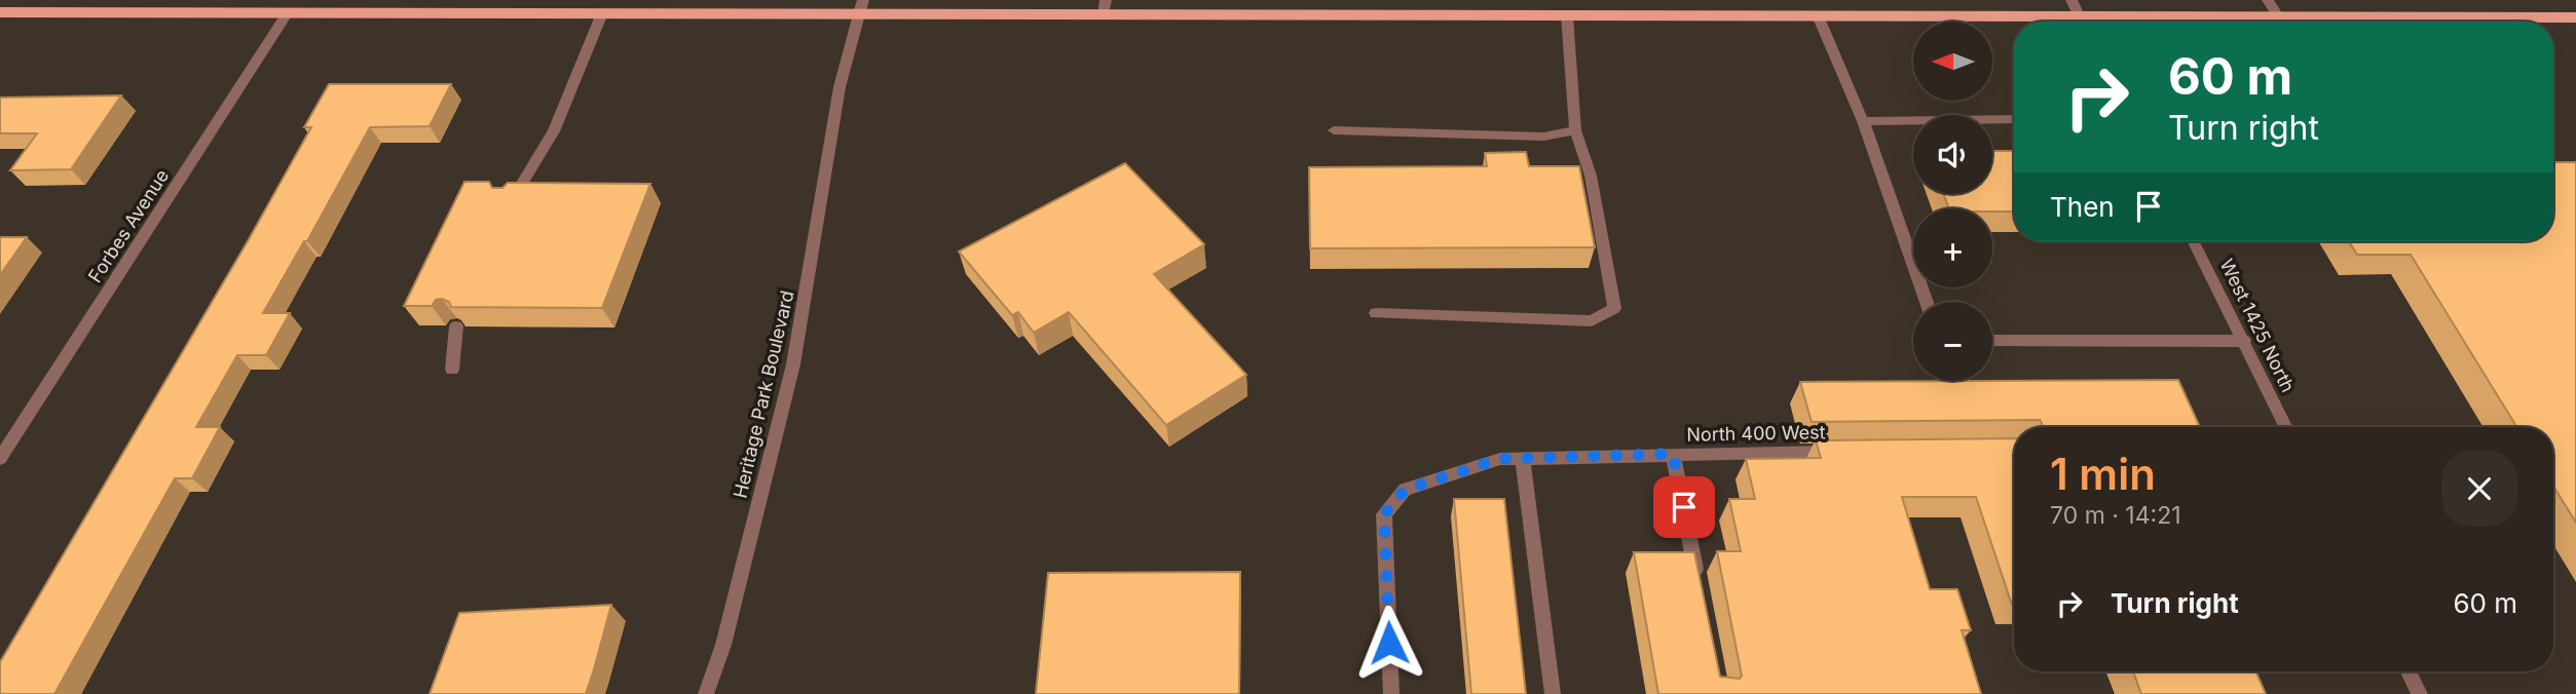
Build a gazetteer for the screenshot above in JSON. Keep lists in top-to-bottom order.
{
  "streets": {
    "street": [
      "Forbes Avenue",
      "West 1425 North",
      "Heritage Park Boulevard",
      "North 400 West"
    ]
  },
  "north": "left",
  "page": {
    "map_buttons": ["+", "−"],
    "turn": ["60 m", "Turn right"],
    "then": "Then",
    "heading": ["1 min", "70 m · 14:21"],
    "list": [
      {
        "name": "Turn right",
        "value": "60 m"
      }
    ]
  }
}
